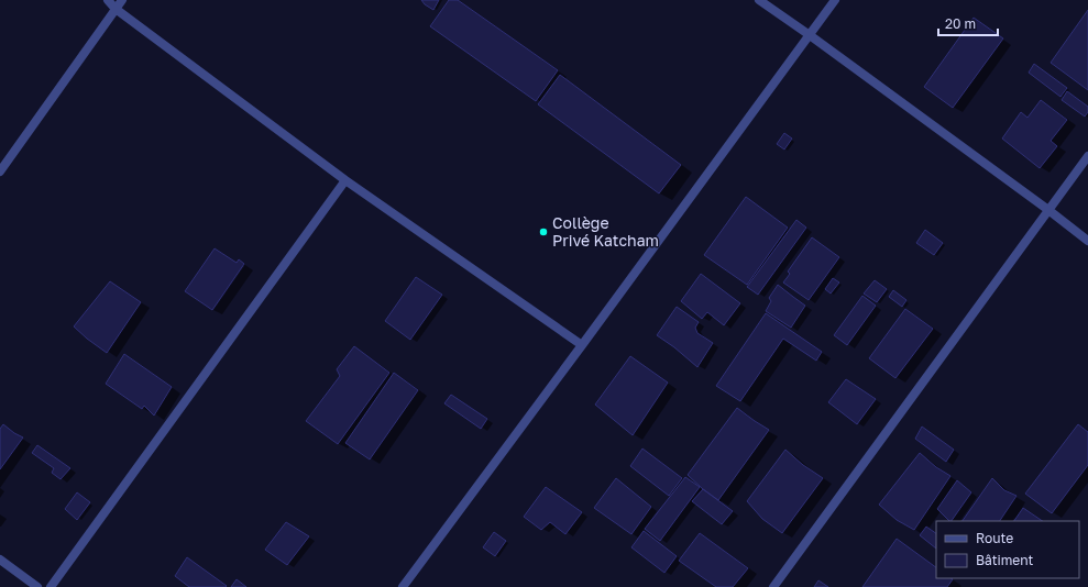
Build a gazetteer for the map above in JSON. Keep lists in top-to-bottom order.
{
  "places": ["Collège Privé Katcham"],
  "legend": ["Route", "Bâtiment"],
  "scale_bar": "20 m"
}
